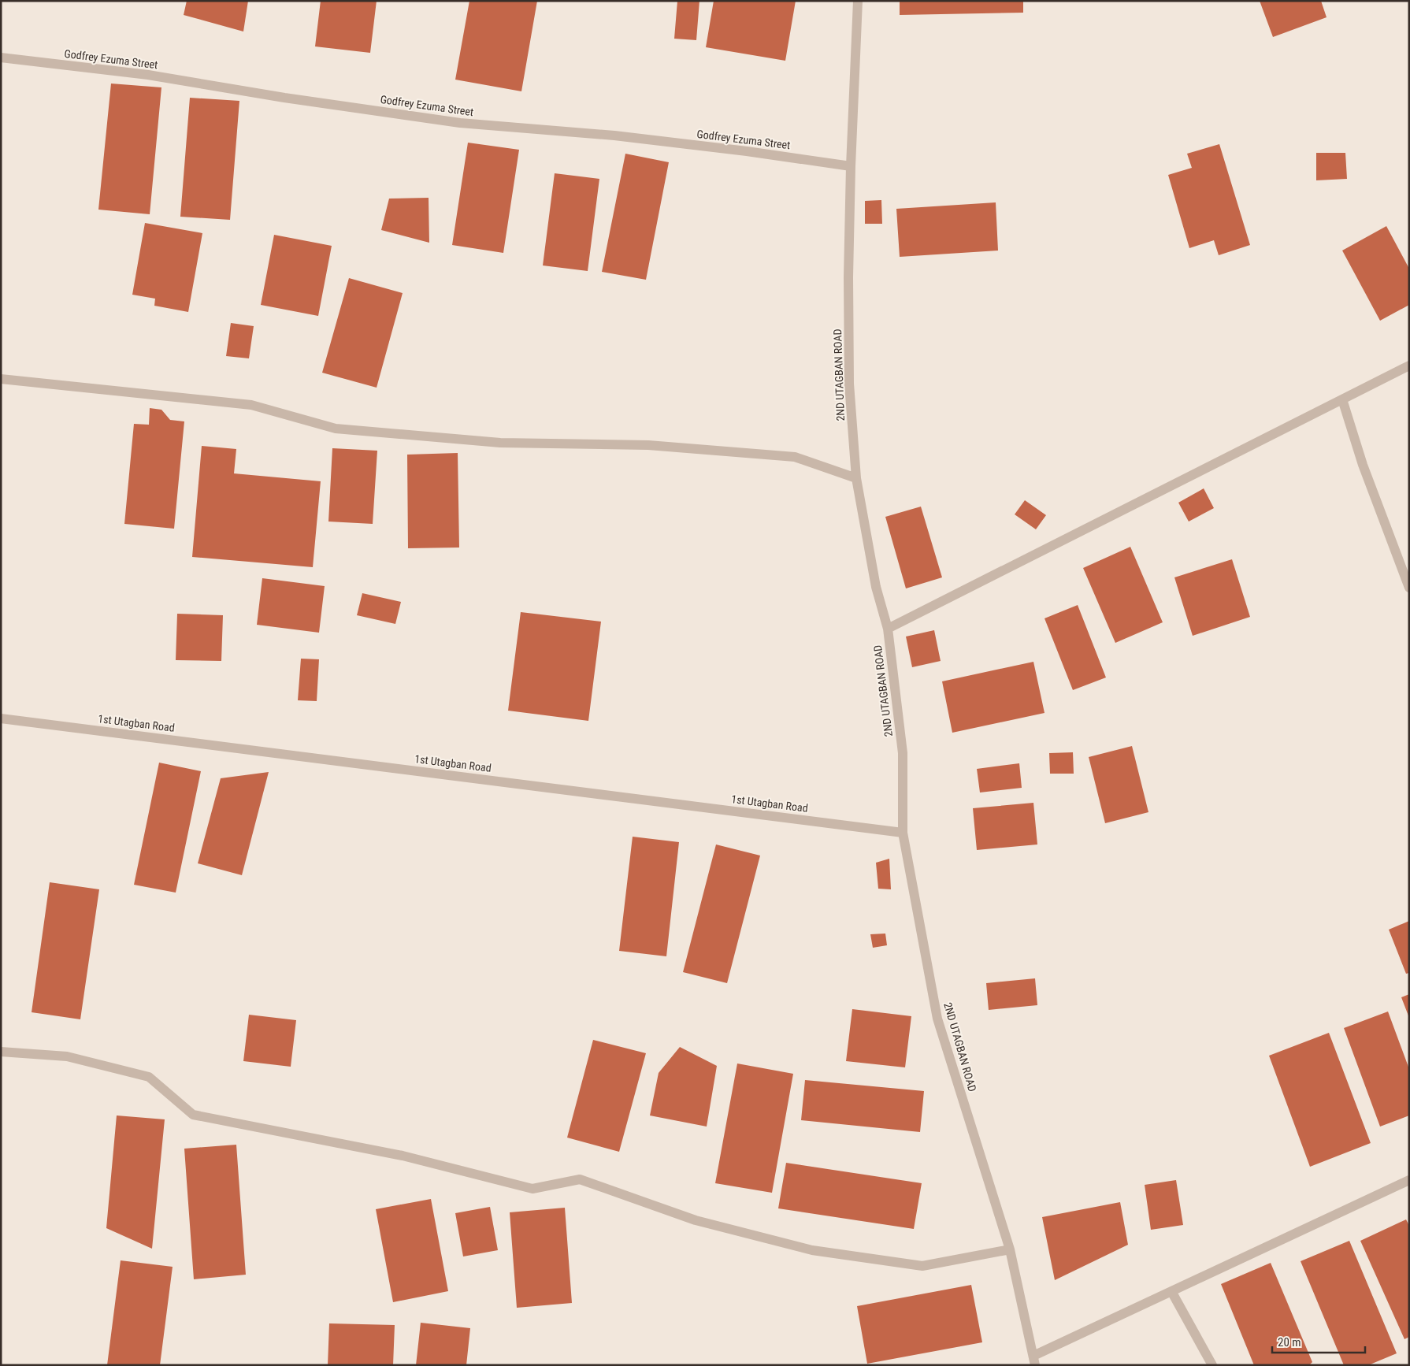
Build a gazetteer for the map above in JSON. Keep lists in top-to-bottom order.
{
  "streets": {
    "street": ["Godfrey Ezuma Street", "2ND UTAGBAN ROAD", "1st Utagban Road"]
  },
  "crossings": [
    ["Godfrey Ezuma Street", "2ND UTAGBAN ROAD"],
    ["2ND UTAGBAN ROAD", "1st Utagban Road"]
  ],
  "scale_bar": "20 m"
}
